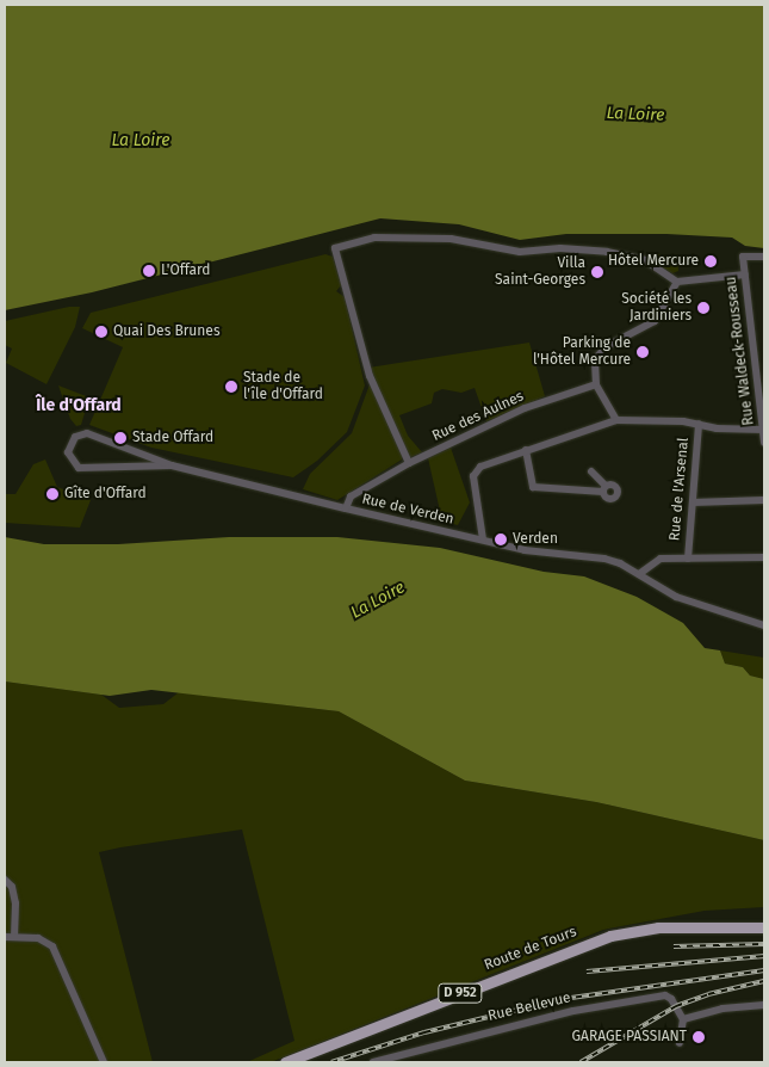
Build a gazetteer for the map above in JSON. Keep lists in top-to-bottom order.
{
  "streets": {
    "main road": ["Route de Tours", "D 952"],
    "street": [
      "Rue Waldeck-Rousseau",
      "Rue des Aulnes",
      "Rue de l'Arsenal",
      "Rue de Verden",
      "Rue Bellevue"
    ]
  },
  "crossings": [
    ["Rue des Aulnes", "Rue de Verden"]
  ],
  "districts": ["Île d'Offard"],
  "water": ["La Loire"],
  "places": [
    "Hôtel Mercure",
    "L'Offard",
    "Villa Saint-Georges",
    "Société les Jardiniers",
    "Quai Des Brunes",
    "Parking de l'Hôtel Mercure",
    "Stade de l'île d'Offard",
    "Stade Offard",
    "Gîte d'Offard",
    "Verden",
    "GARAGE PASSIANT"
  ]
}
